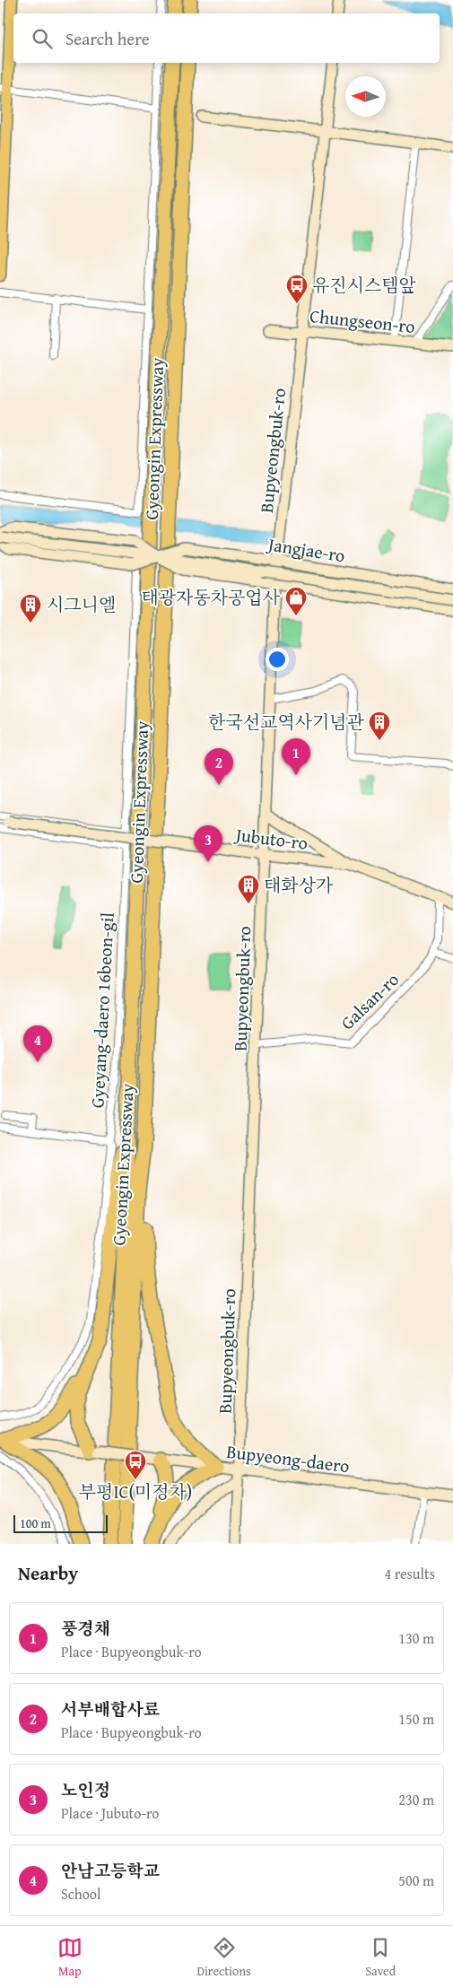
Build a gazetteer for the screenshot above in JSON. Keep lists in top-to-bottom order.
{
  "streets": {
    "highway": ["Gyeongin Expressway"],
    "main road": [
      "Chungseon-ro",
      "Bupyeongbuk-ro",
      "Jangjae-ro",
      "Jubuto-ro",
      "Bupyeong-daero"
    ],
    "street": ["Galsan-ro", "Gyeyang-daero 16beon-gil"]
  },
  "crossings": [
    ["Chungseon-ro", "Bupyeongbuk-ro"],
    ["Bupyeongbuk-ro", "Jangjae-ro"],
    ["Bupyeongbuk-ro", "Jubuto-ro"],
    ["Bupyeongbuk-ro", "Galsan-ro"],
    ["Bupyeongbuk-ro", "Bupyeong-daero"],
    ["Jubuto-ro", "Galsan-ro"]
  ],
  "places": {
    "bus stop": ["유진시스템앞", "부평IC(미정차)"],
    "shop": ["태광자동차공업사"],
    "building": ["시그니엘", "한국선교역사기념관", "태화상가"]
  },
  "scale_bar": "100 m",
  "north": "left",
  "page": {
    "search": "Search here",
    "pins": [
      "1",
      "2",
      "3",
      "4"
    ],
    "scale": "100 m",
    "heading": ["Nearby", "4 results"],
    "list": [
      {
        "mark": "1",
        "name": "풍경채",
        "note": "Place · Bupyeongbuk-ro",
        "value": "130 m"
      },
      {
        "mark": "2",
        "name": "서부배합사료",
        "note": "Place · Bupyeongbuk-ro",
        "value": "150 m"
      },
      {
        "mark": "3",
        "name": "노인정",
        "note": "Place · Jubuto-ro",
        "value": "230 m"
      },
      {
        "mark": "4",
        "name": "안남고등학교",
        "note": "School",
        "value": "500 m"
      }
    ],
    "nav": ["Map", "Directions", "Saved"]
  }
}
